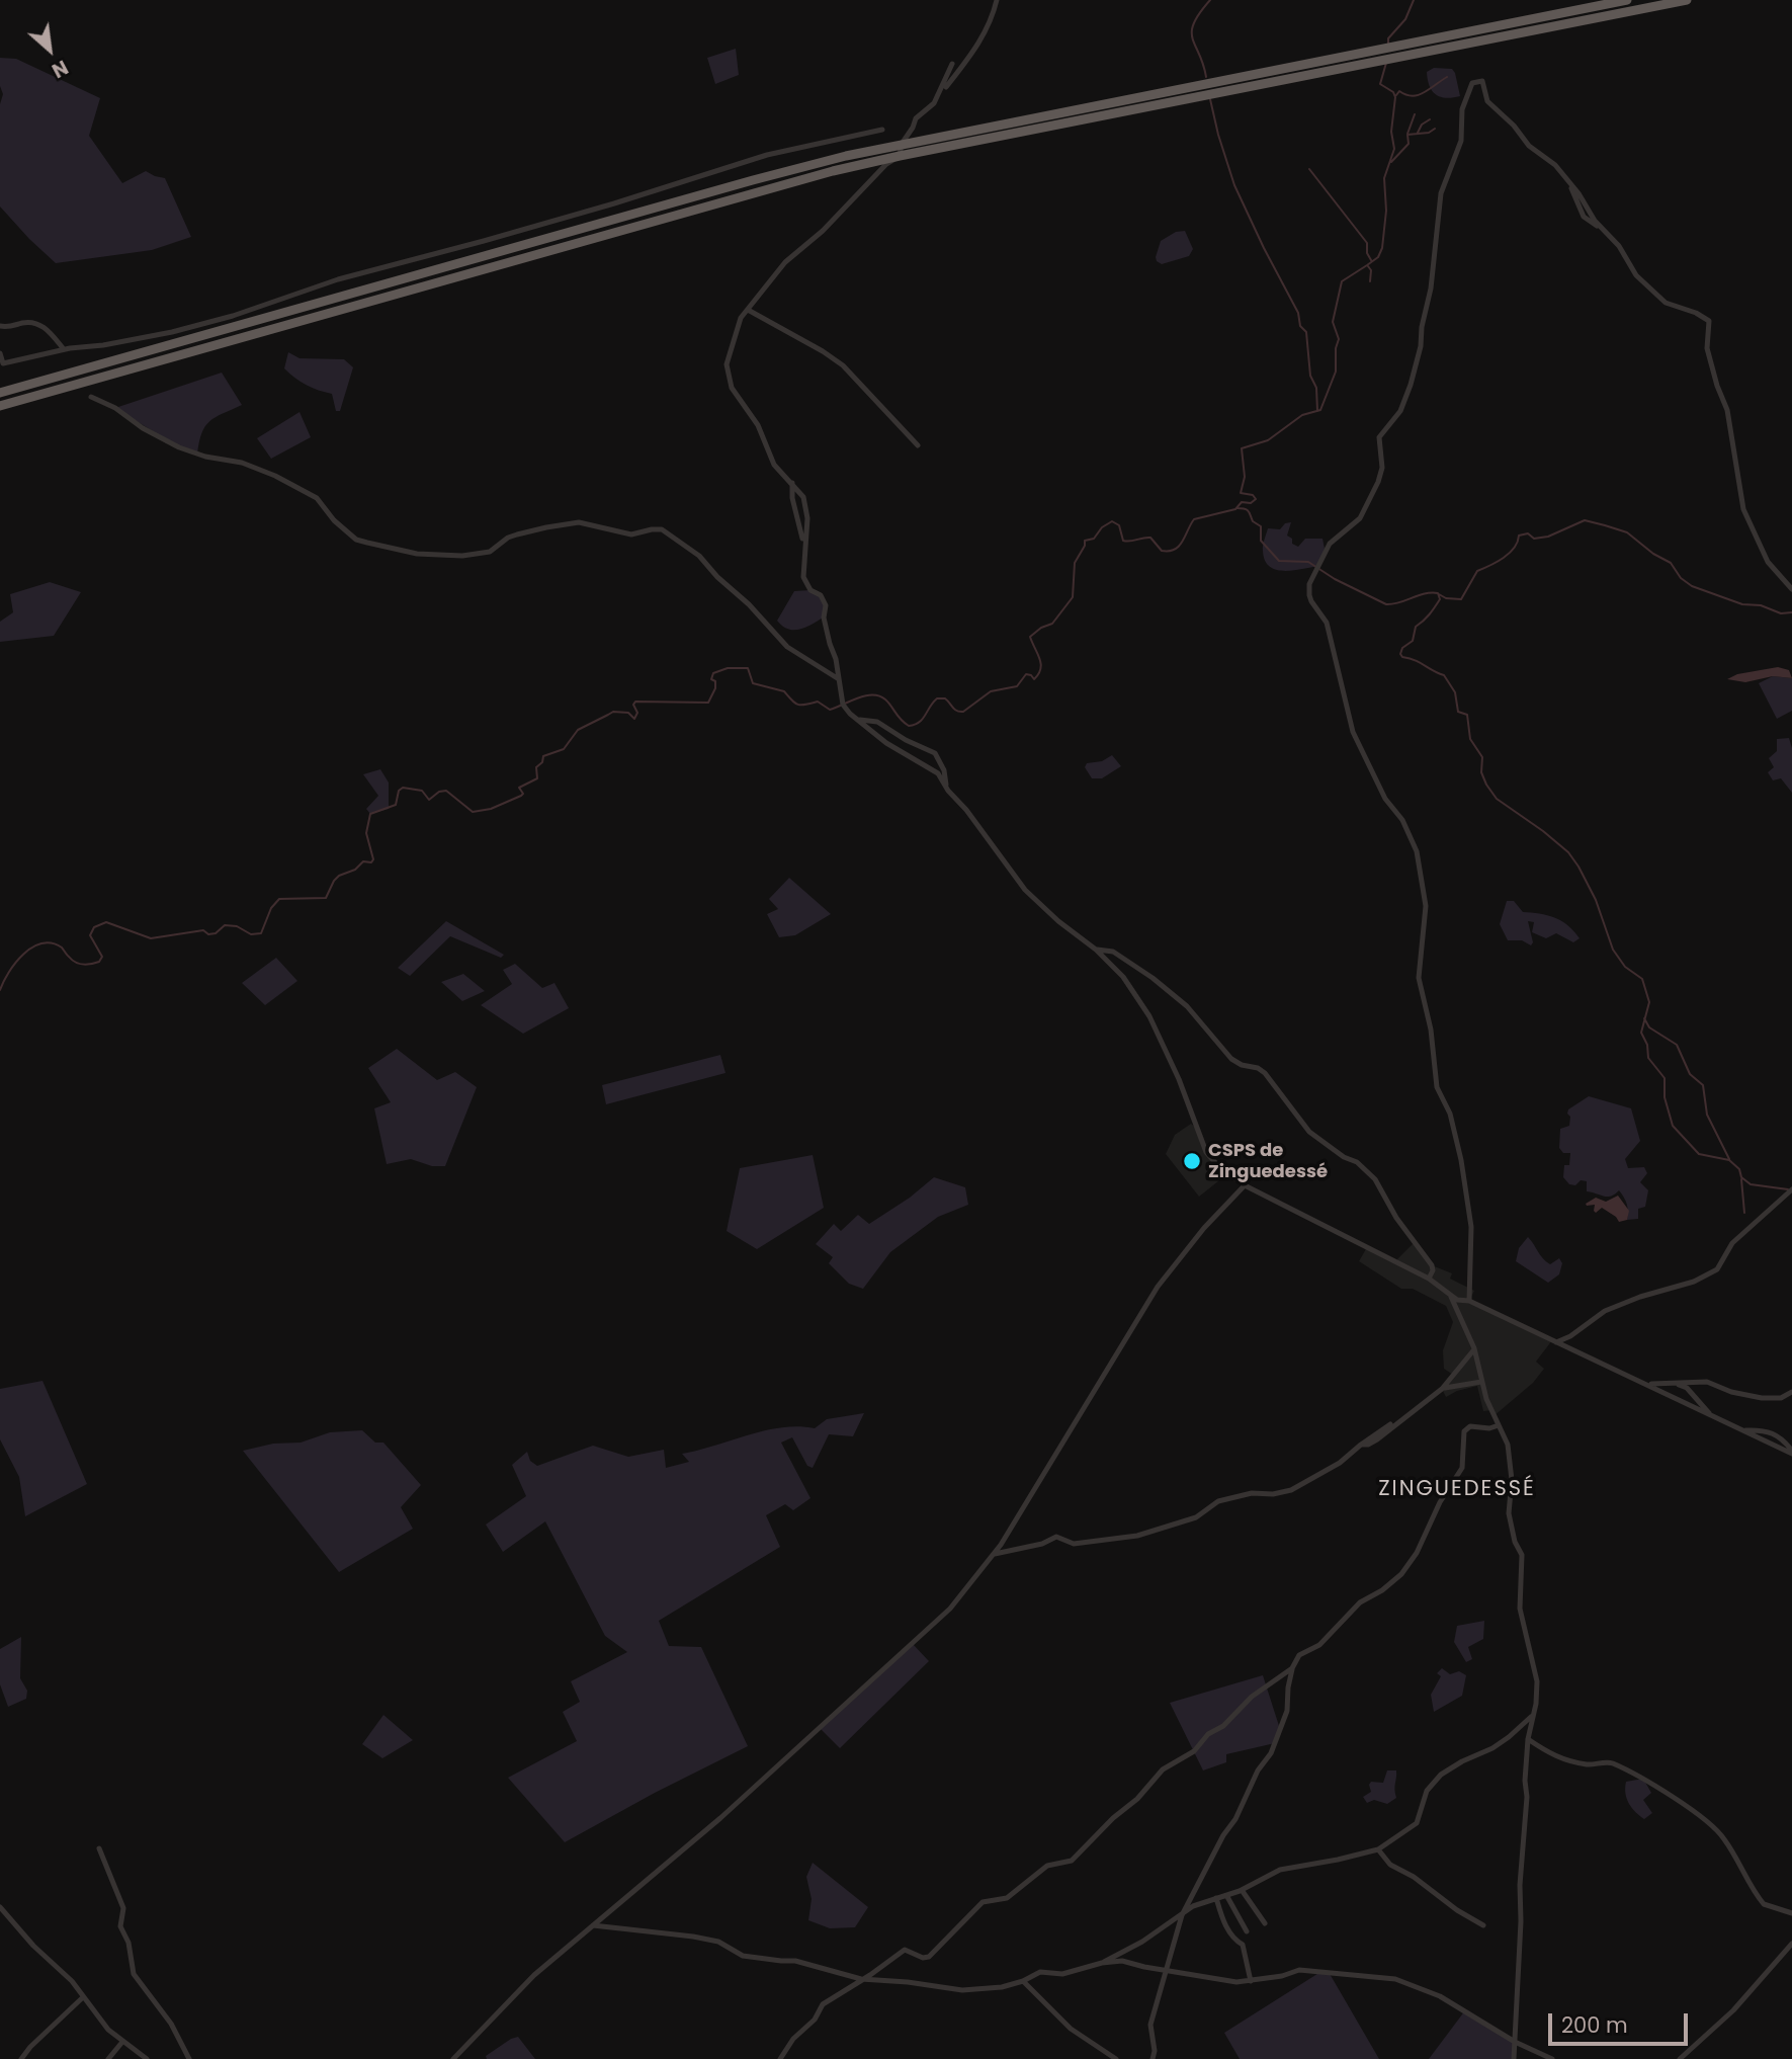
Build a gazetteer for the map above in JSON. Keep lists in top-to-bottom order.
{
  "districts": ["ZINGUEDESSÉ"],
  "places": ["CSPS de Zinguedessé"],
  "scale_bar": "200 m",
  "north": "bottom right"
}
